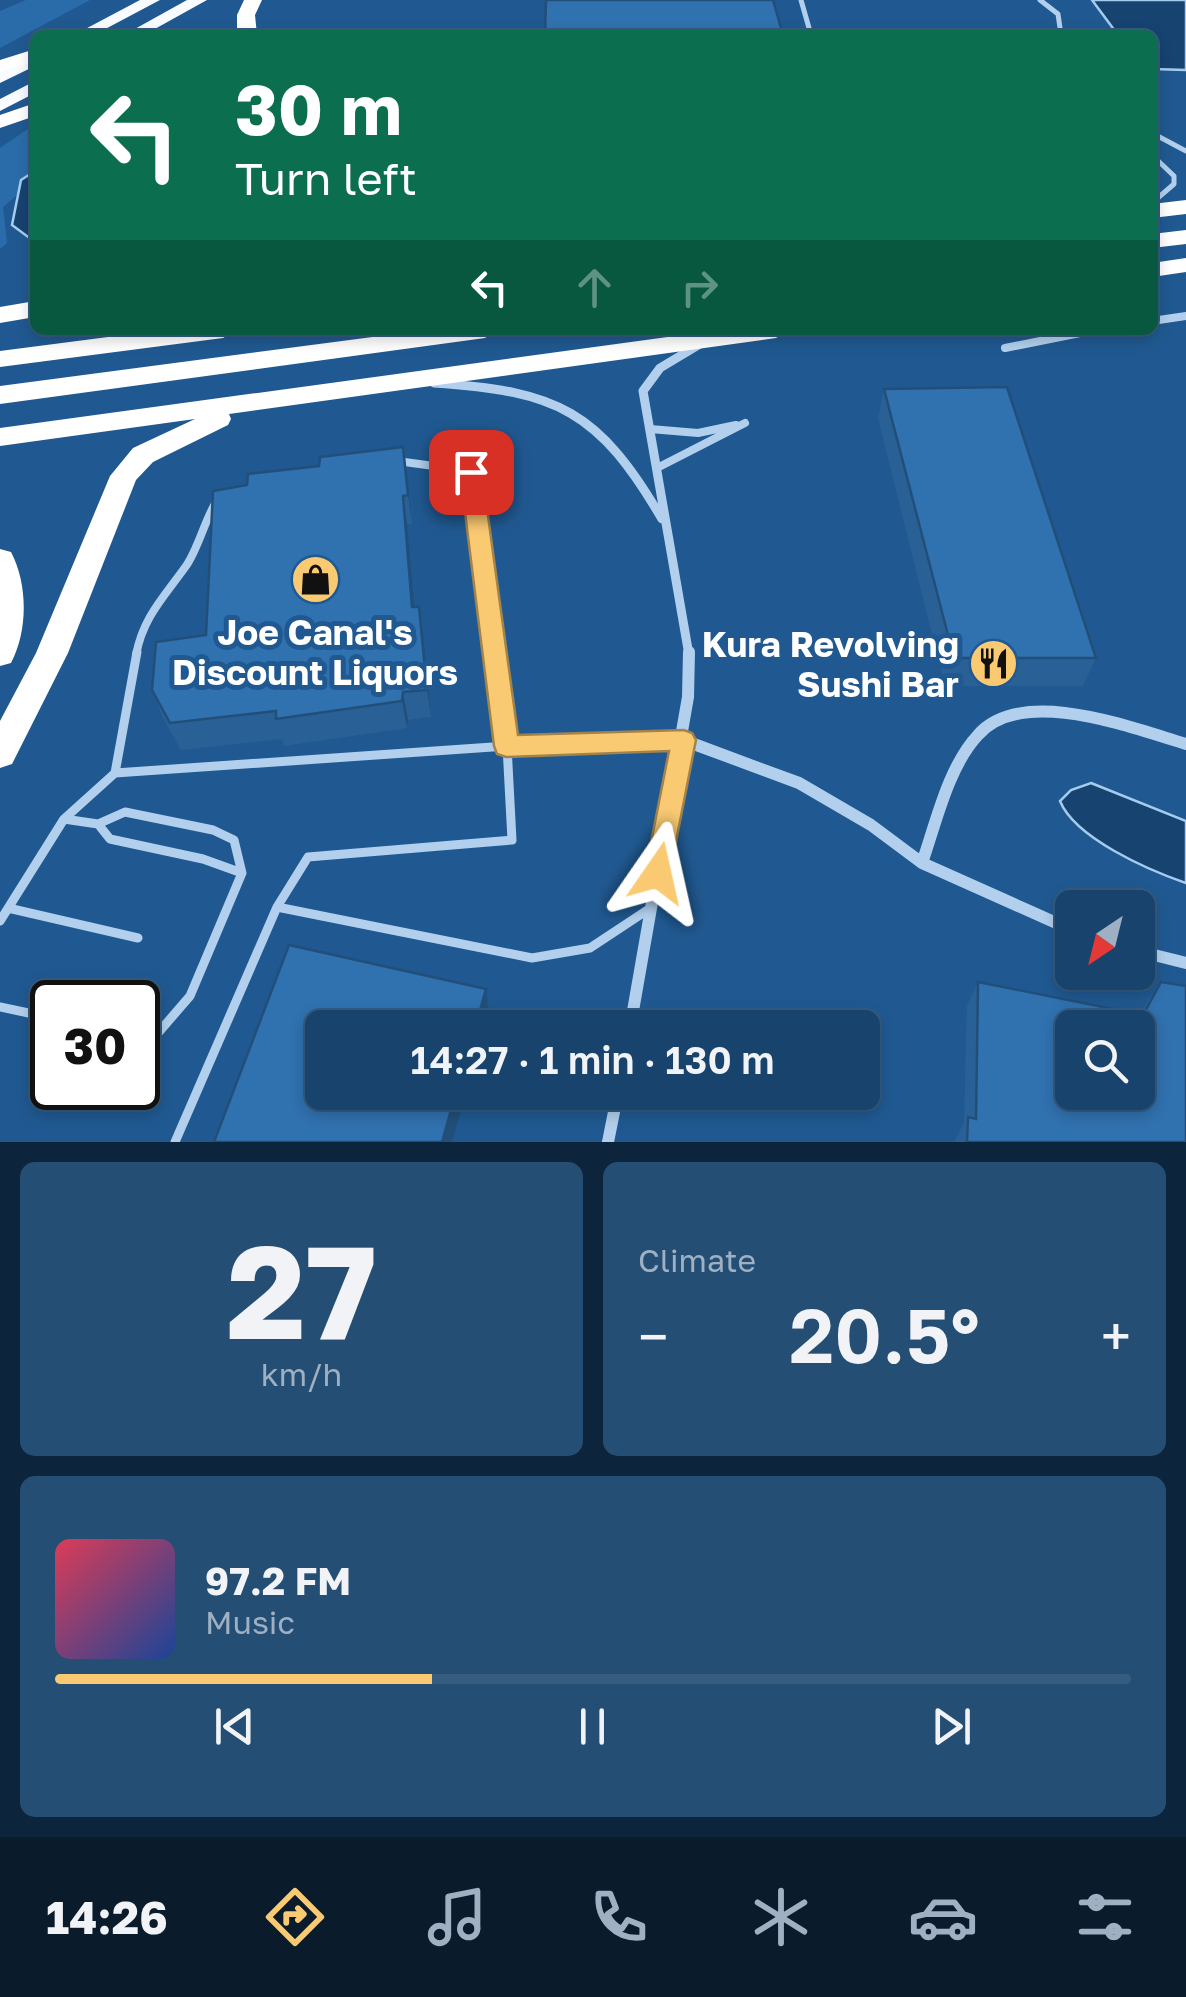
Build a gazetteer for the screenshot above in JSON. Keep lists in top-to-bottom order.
{
  "places": {
    "shop": ["Joe Canal's Discount Liquors"],
    "restaurant": ["Kura Revolving Sushi Bar"]
  },
  "north": "bottom left",
  "page": {
    "turn": ["30 m", "Turn left"],
    "limit": "30",
    "trip": "14:27 · 1 min · 130 m",
    "tile": [
      ["27", "km/h"],
      "Climate"
    ],
    "heat": ["−", "20.5°", "+"],
    "song": ["97.2 FM", "Music"],
    "tabs": "14:26"
  }
}
